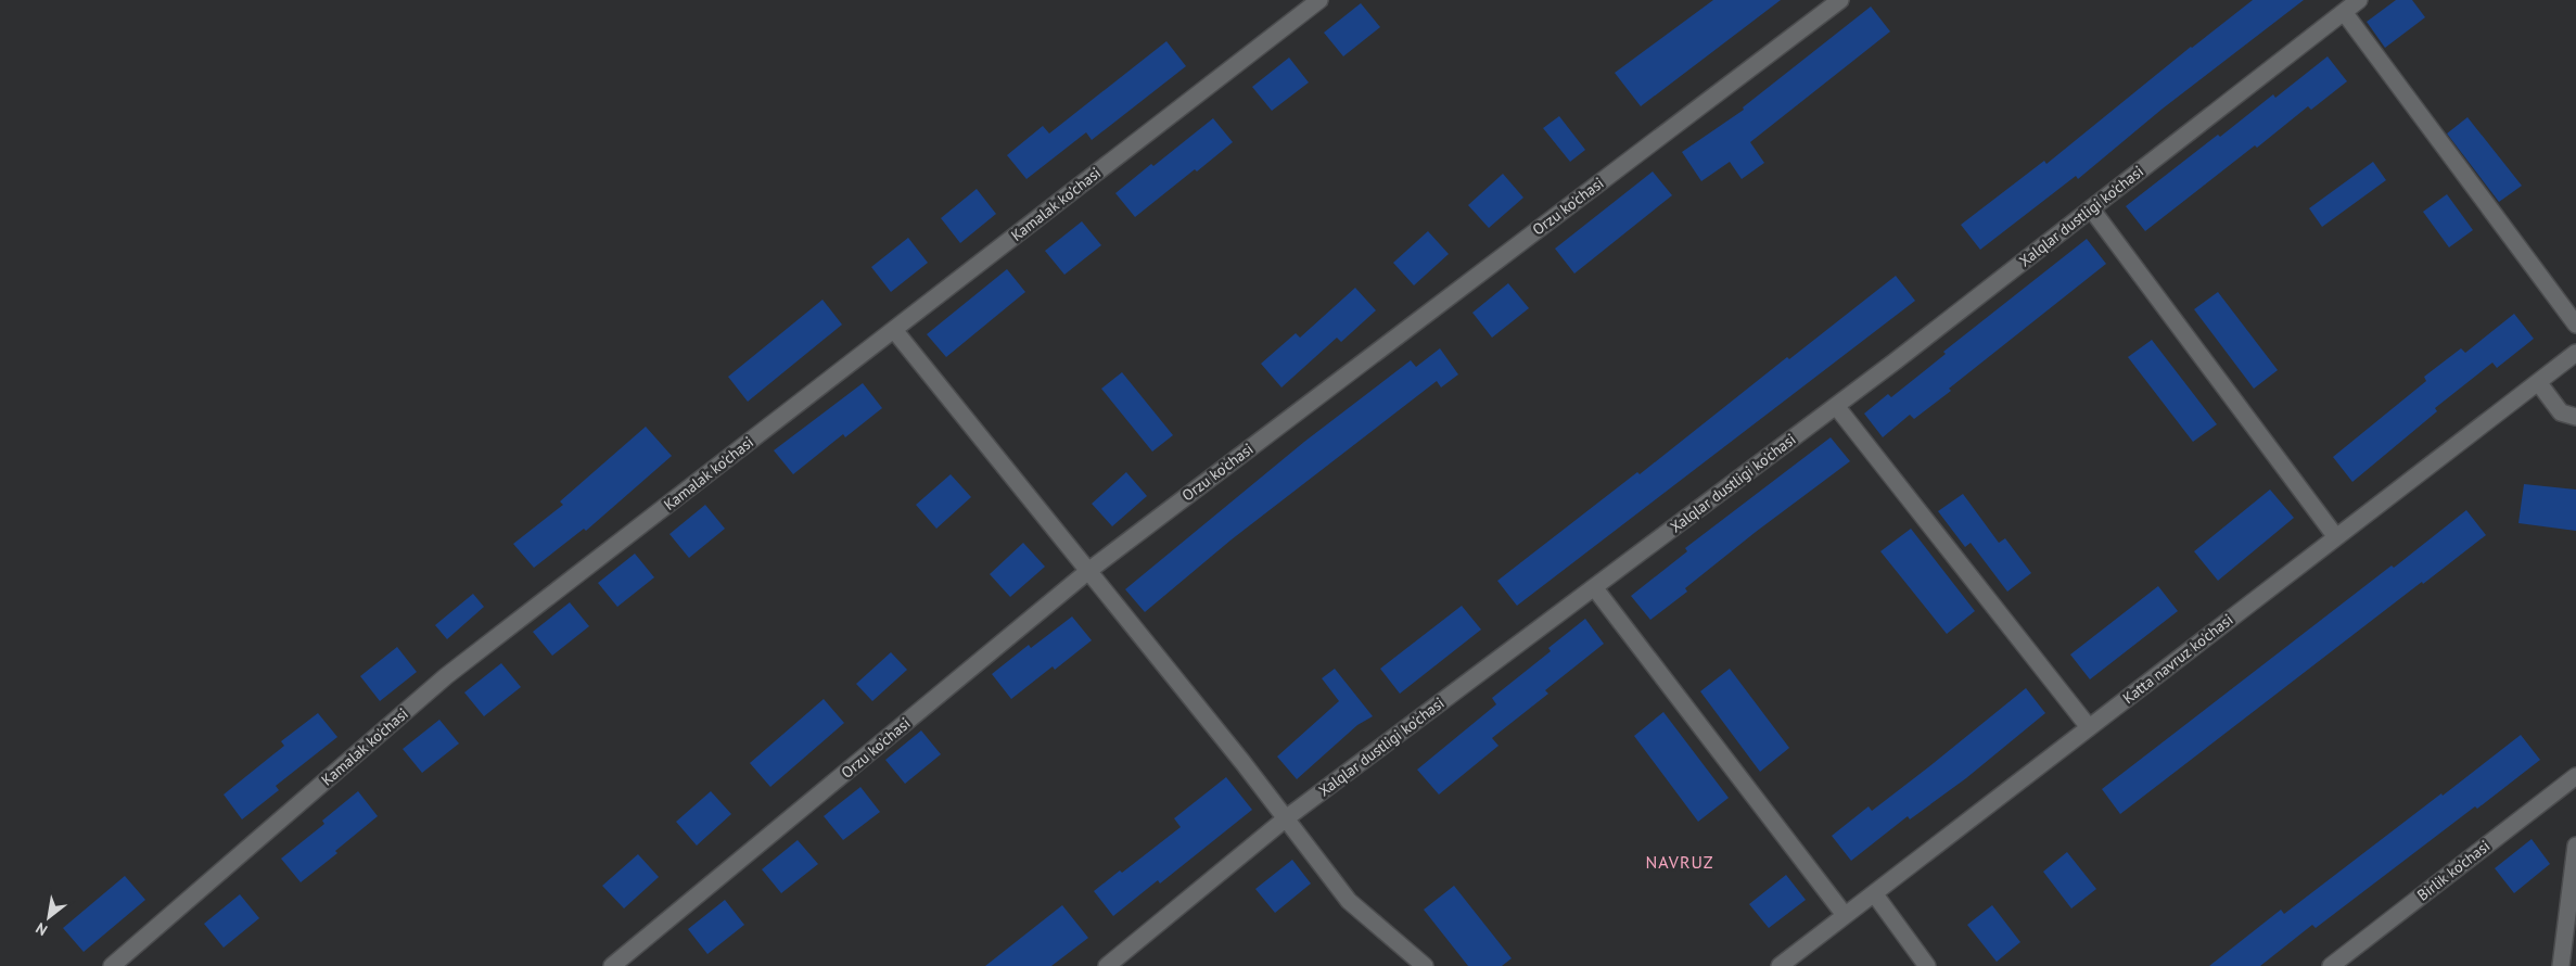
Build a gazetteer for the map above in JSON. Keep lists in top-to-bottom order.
{
  "streets": {
    "street": [
      "Kamalak ko'chasi",
      "Orzu ko'chasi",
      "Xalqlar dustligi ko'chasi",
      "Katta navruz ko'chasi",
      "Birlik ko'chasi"
    ]
  },
  "districts": ["NAVRUZ"],
  "north": "bottom left"
}
